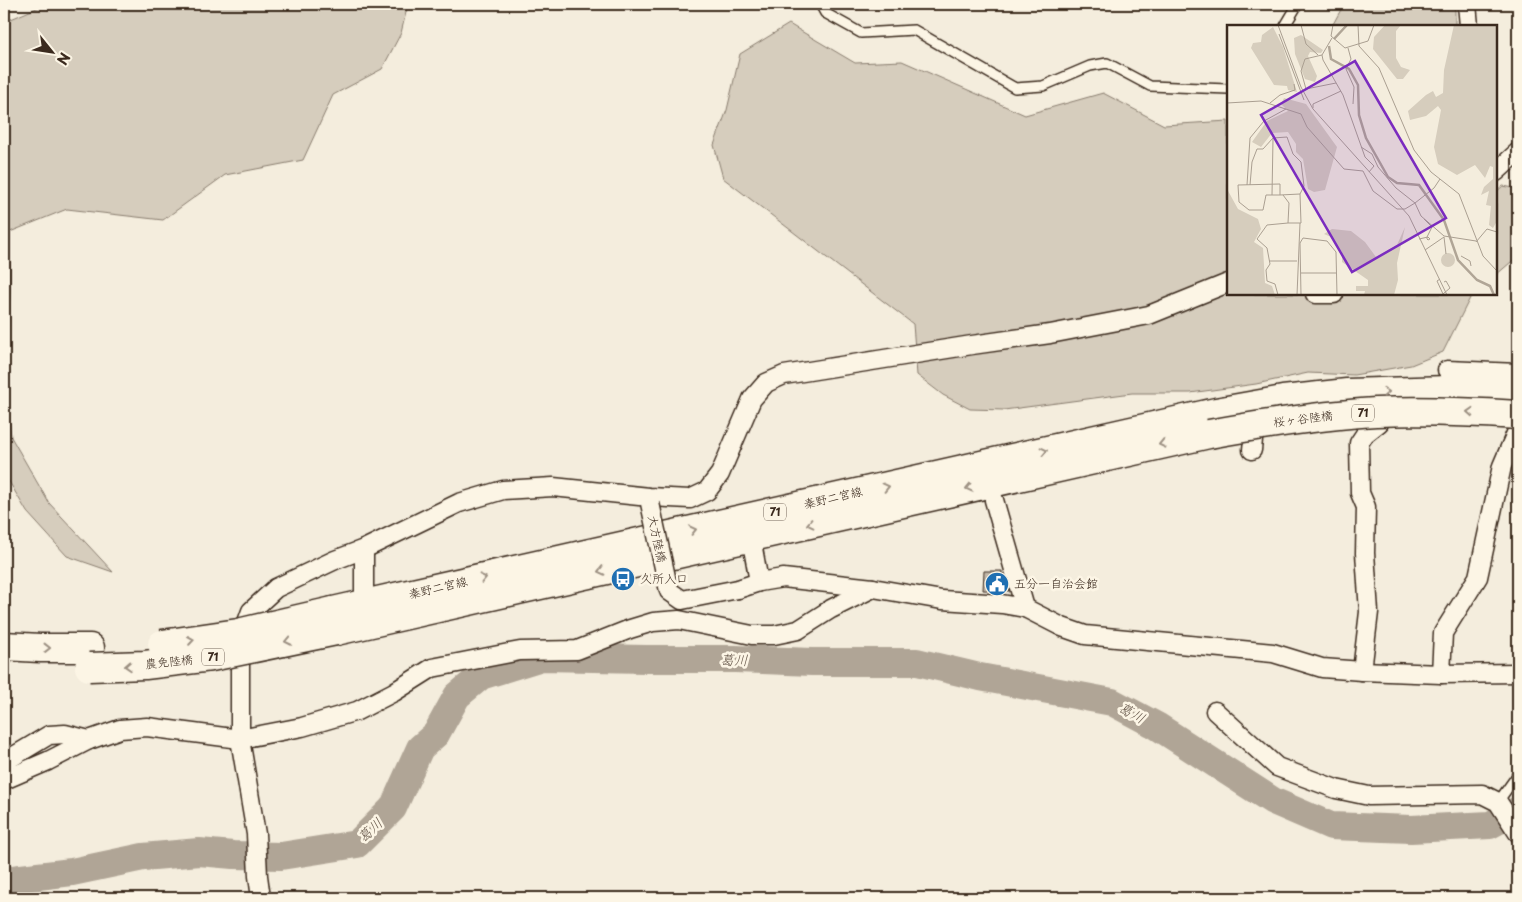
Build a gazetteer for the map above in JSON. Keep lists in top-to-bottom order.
{
  "streets": {
    "main road": [
      "71",
      "桜ヶ谷陸橋",
      "秦野二宮線",
      "農免陸橋"
    ],
    "street": ["大方陸橋"]
  },
  "crossings": [
    ["71", "農免陸橋"],
    ["桜ヶ谷陸橋", "秦野二宮線"],
    ["秦野二宮線", "農免陸橋"]
  ],
  "water": ["葛川"],
  "places": {
    "bus stop": ["久所入口"],
    "public building": ["五分一自治会館"]
  },
  "north": "bottom right"
}
